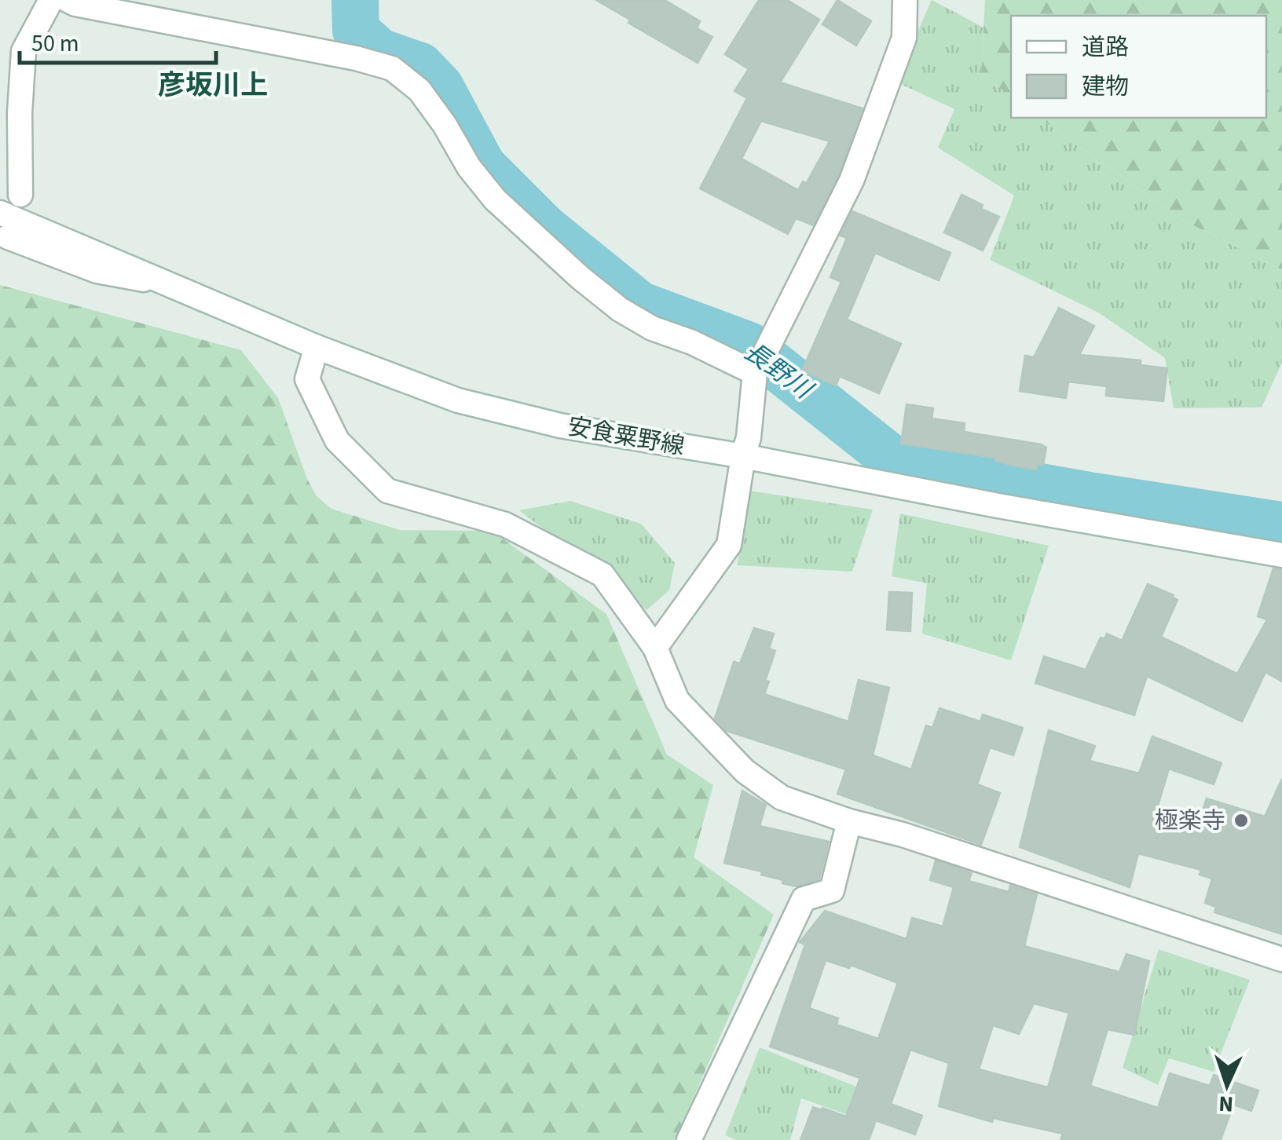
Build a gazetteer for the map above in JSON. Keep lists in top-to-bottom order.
{
  "streets": {
    "street": ["安食粟野線"]
  },
  "districts": ["彦坂川上"],
  "water": ["長野川"],
  "places": ["極楽寺"],
  "legend": ["道路", "建物"],
  "scale_bar": "50 m",
  "north": "bottom"
}
